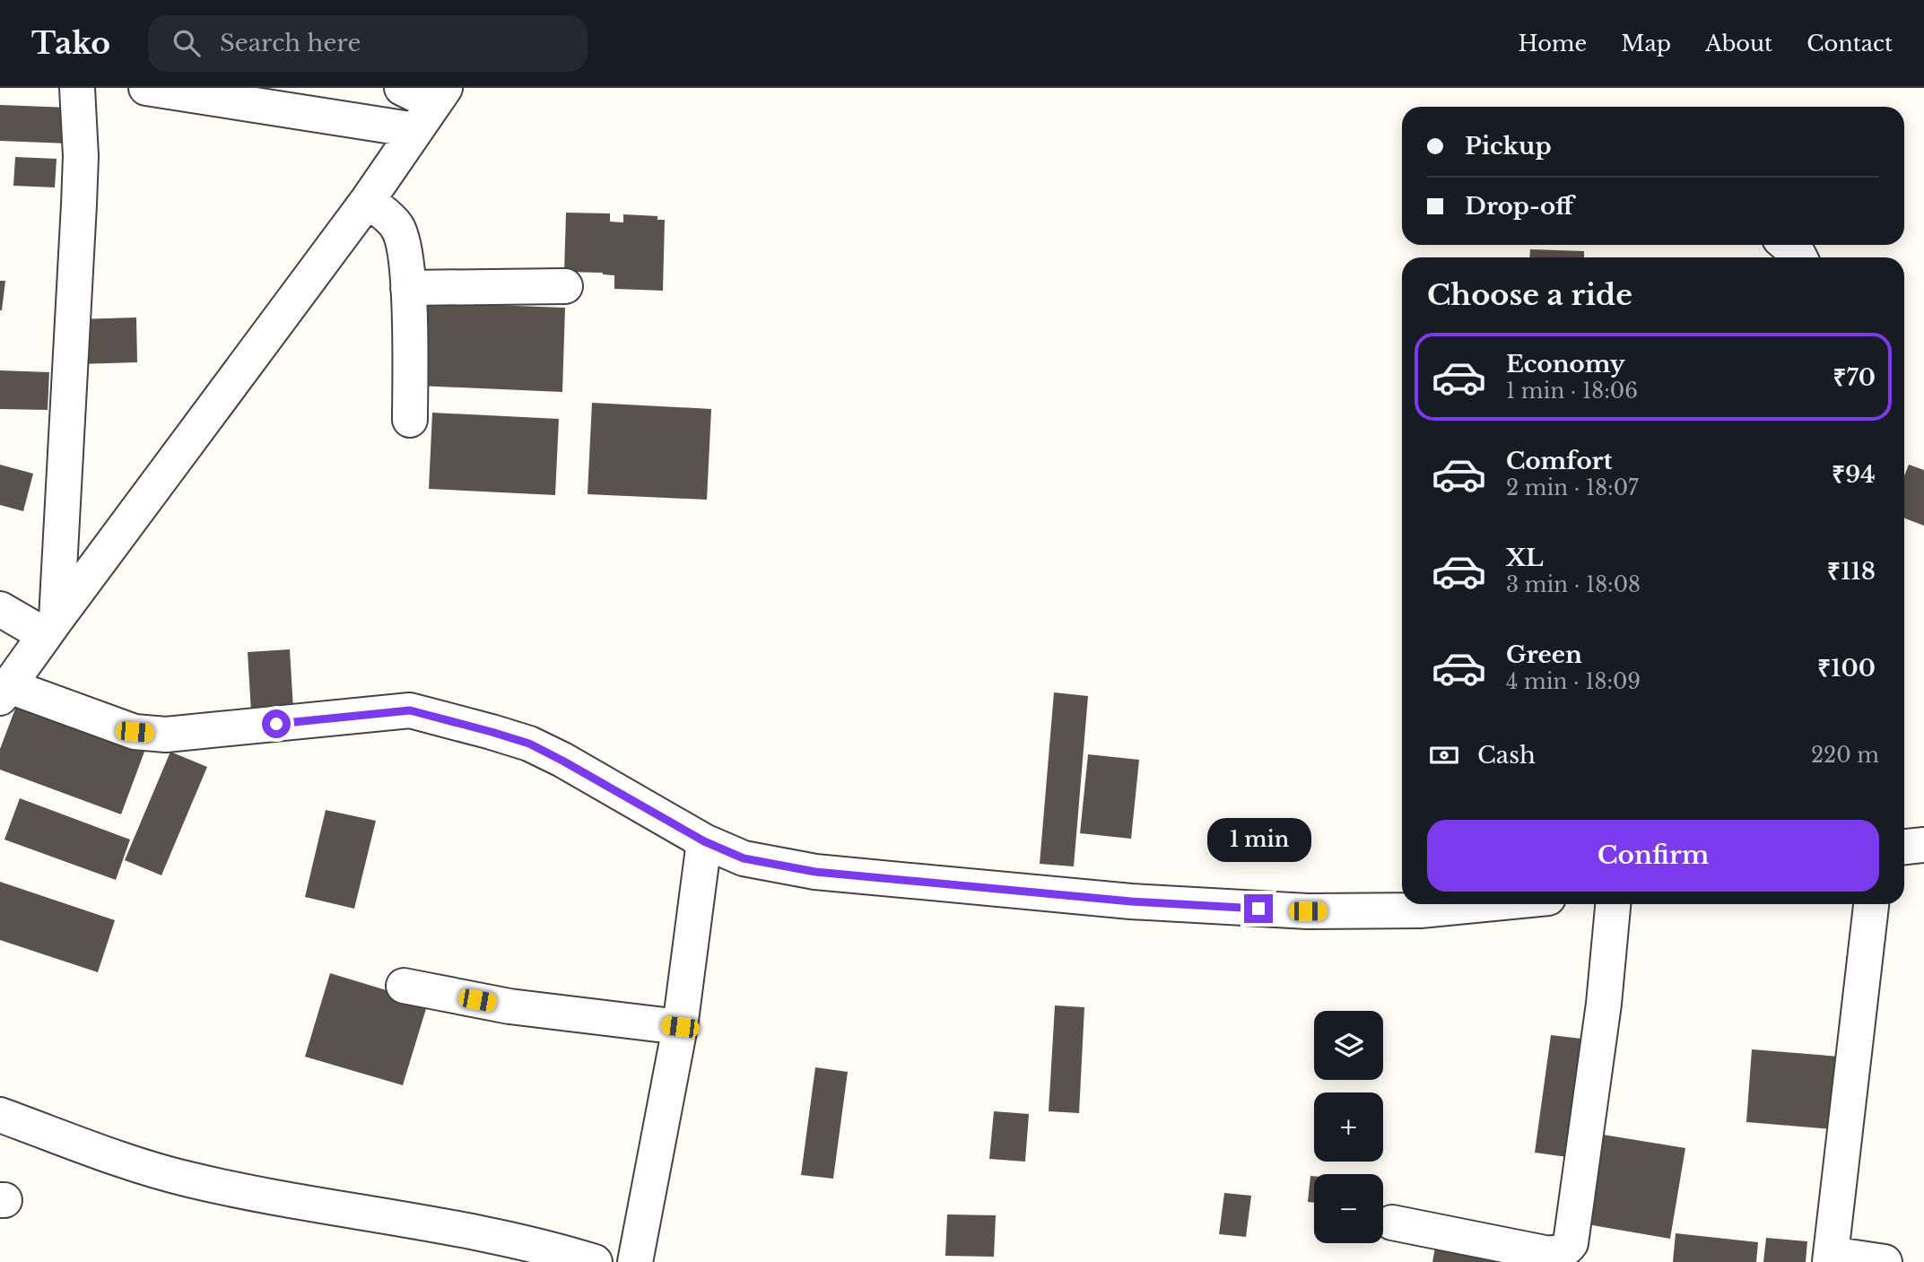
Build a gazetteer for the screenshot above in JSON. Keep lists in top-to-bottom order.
{
  "page": {
    "header": "Tako",
    "search": "Search here",
    "nav": [
      "Home",
      "Map",
      "About",
      "Contact"
    ],
    "banner": ["Pickup", "Drop-off"],
    "heading": "Choose a ride",
    "list": [
      {
        "name": "Economy",
        "note": "1 min · 18:06",
        "value": "₹70"
      },
      {
        "name": "Comfort",
        "note": "2 min · 18:07",
        "value": "₹94"
      },
      {
        "name": "XL",
        "note": "3 min · 18:08",
        "value": "₹118"
      },
      {
        "name": "Green",
        "note": "4 min · 18:09",
        "value": "₹100"
      }
    ],
    "pay": ["Cash", "220 m"],
    "buttons": "Confirm",
    "bubble": "1 min",
    "map_buttons": ["+", "−"]
  }
}
